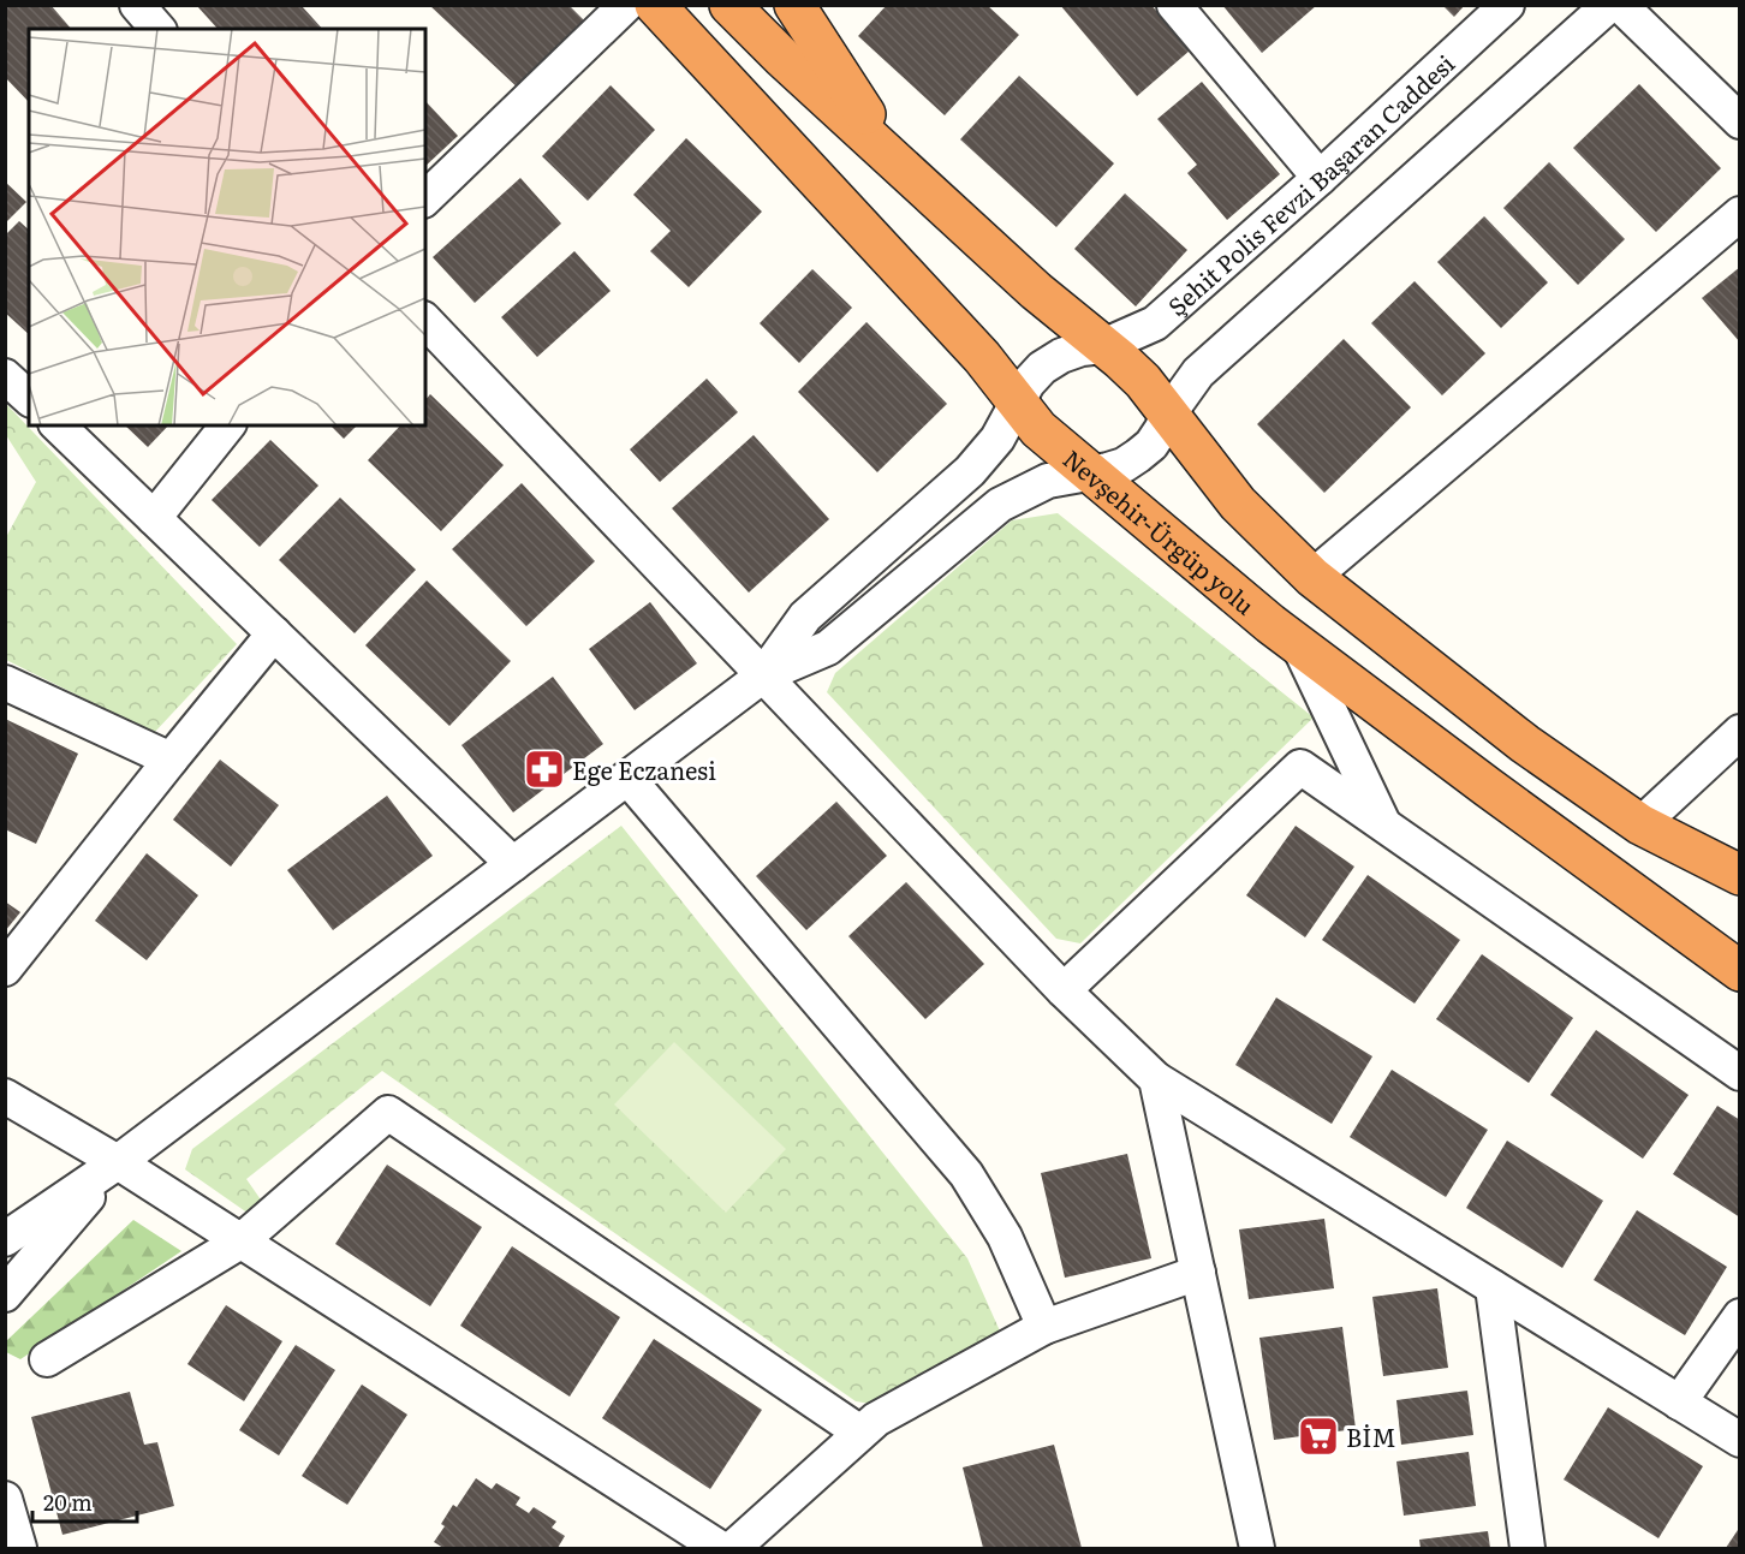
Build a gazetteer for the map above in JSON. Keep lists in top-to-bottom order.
{
  "streets": {
    "highway": ["Nevşehir-Ürgüp yolu"],
    "street": ["Şehit Polis Fevzi Başaran Caddesi"]
  },
  "crossings": [
    ["Şehit Polis Fevzi Başaran Caddesi", "Nevşehir-Ürgüp yolu"]
  ],
  "places": {
    "pharmacy": ["Ege Eczanesi"],
    "supermarket": ["BİM"]
  },
  "scale_bar": "20 m"
}
